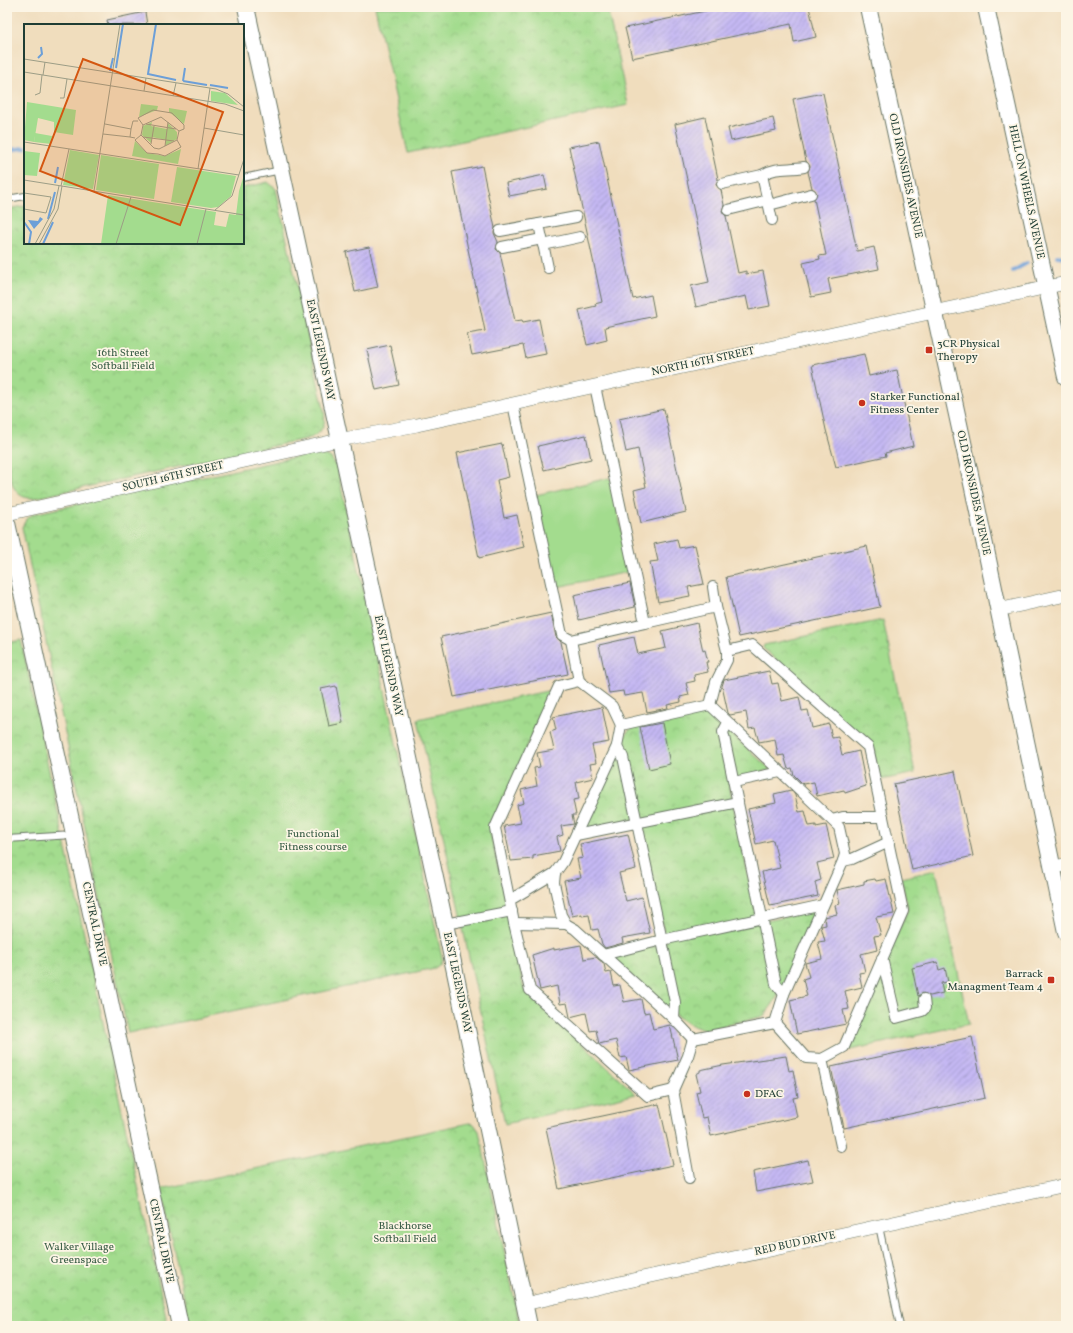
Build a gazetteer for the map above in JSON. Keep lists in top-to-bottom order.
{
  "streets": {
    "street": [
      "OLD IRONSIDES AVENUE",
      "HELL ON WHEELS AVENUE",
      "EAST LEGENDS WAY",
      "NORTH 16TH STREET",
      "SOUTH 16TH STREET",
      "CENTRAL DRIVE",
      "RED BUD DRIVE"
    ]
  },
  "crossings": [
    ["OLD IRONSIDES AVENUE", "NORTH 16TH STREET"],
    ["HELL ON WHEELS AVENUE", "NORTH 16TH STREET"],
    ["EAST LEGENDS WAY", "NORTH 16TH STREET"],
    ["EAST LEGENDS WAY", "SOUTH 16TH STREET"],
    ["EAST LEGENDS WAY", "RED BUD DRIVE"],
    ["NORTH 16TH STREET", "SOUTH 16TH STREET"]
  ],
  "parks": [
    "16th Street Softball Field",
    "Functional Fitness course",
    "Blackhorse Softball Field",
    "Walker Village Greenspace"
  ],
  "places": {
    "transit": ["3CR Physical Theropy", "Barrack Managment Team 4"],
    "other": ["Starker Functional Fitness Center", "DFAC"]
  }
}
